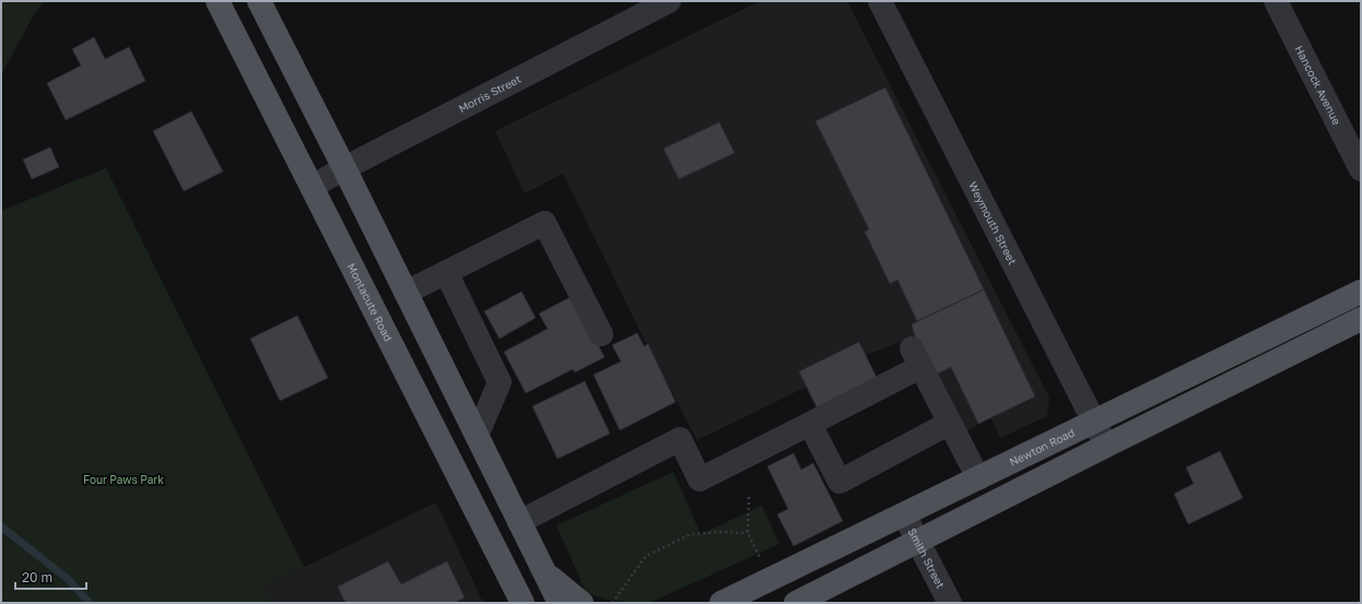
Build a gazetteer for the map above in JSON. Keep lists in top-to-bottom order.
{
  "streets": {
    "main road": ["Montacute Road", "Newton Road"],
    "street": [
      "Hancock Avenue",
      "Morris Street",
      "Weymouth Street",
      "Smith Street"
    ]
  },
  "crossings": [
    ["Morris Street", "Montacute Road"],
    ["Weymouth Street", "Newton Road"],
    ["Newton Road", "Smith Street"]
  ],
  "parks": ["Four Paws Park"],
  "scale_bar": "20 m"
}
